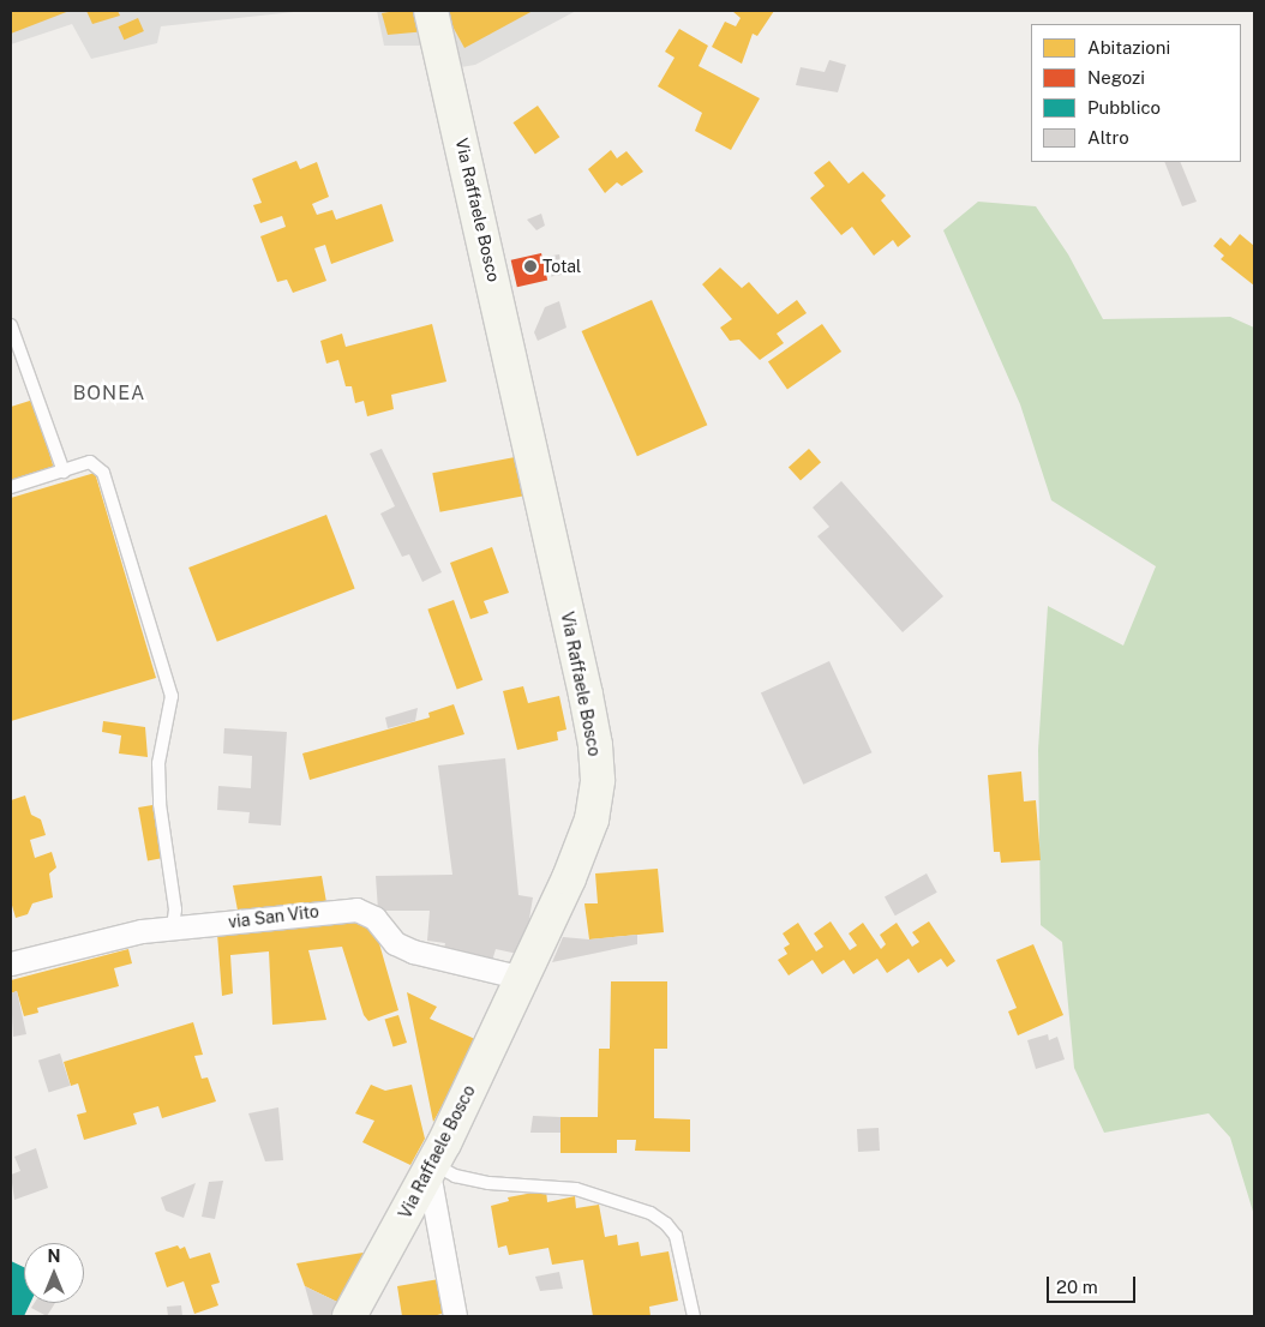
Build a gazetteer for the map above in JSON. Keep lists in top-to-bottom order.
{
  "streets": {
    "street": ["Via Raffaele Bosco", "via San Vito"]
  },
  "crossings": [
    ["Via Raffaele Bosco", "via San Vito"]
  ],
  "districts": ["BONEA"],
  "places": ["Total"],
  "legend": [
    "Abitazioni",
    "Negozi",
    "Pubblico",
    "Altro"
  ],
  "scale_bar": "20 m",
  "north": "top"
}
